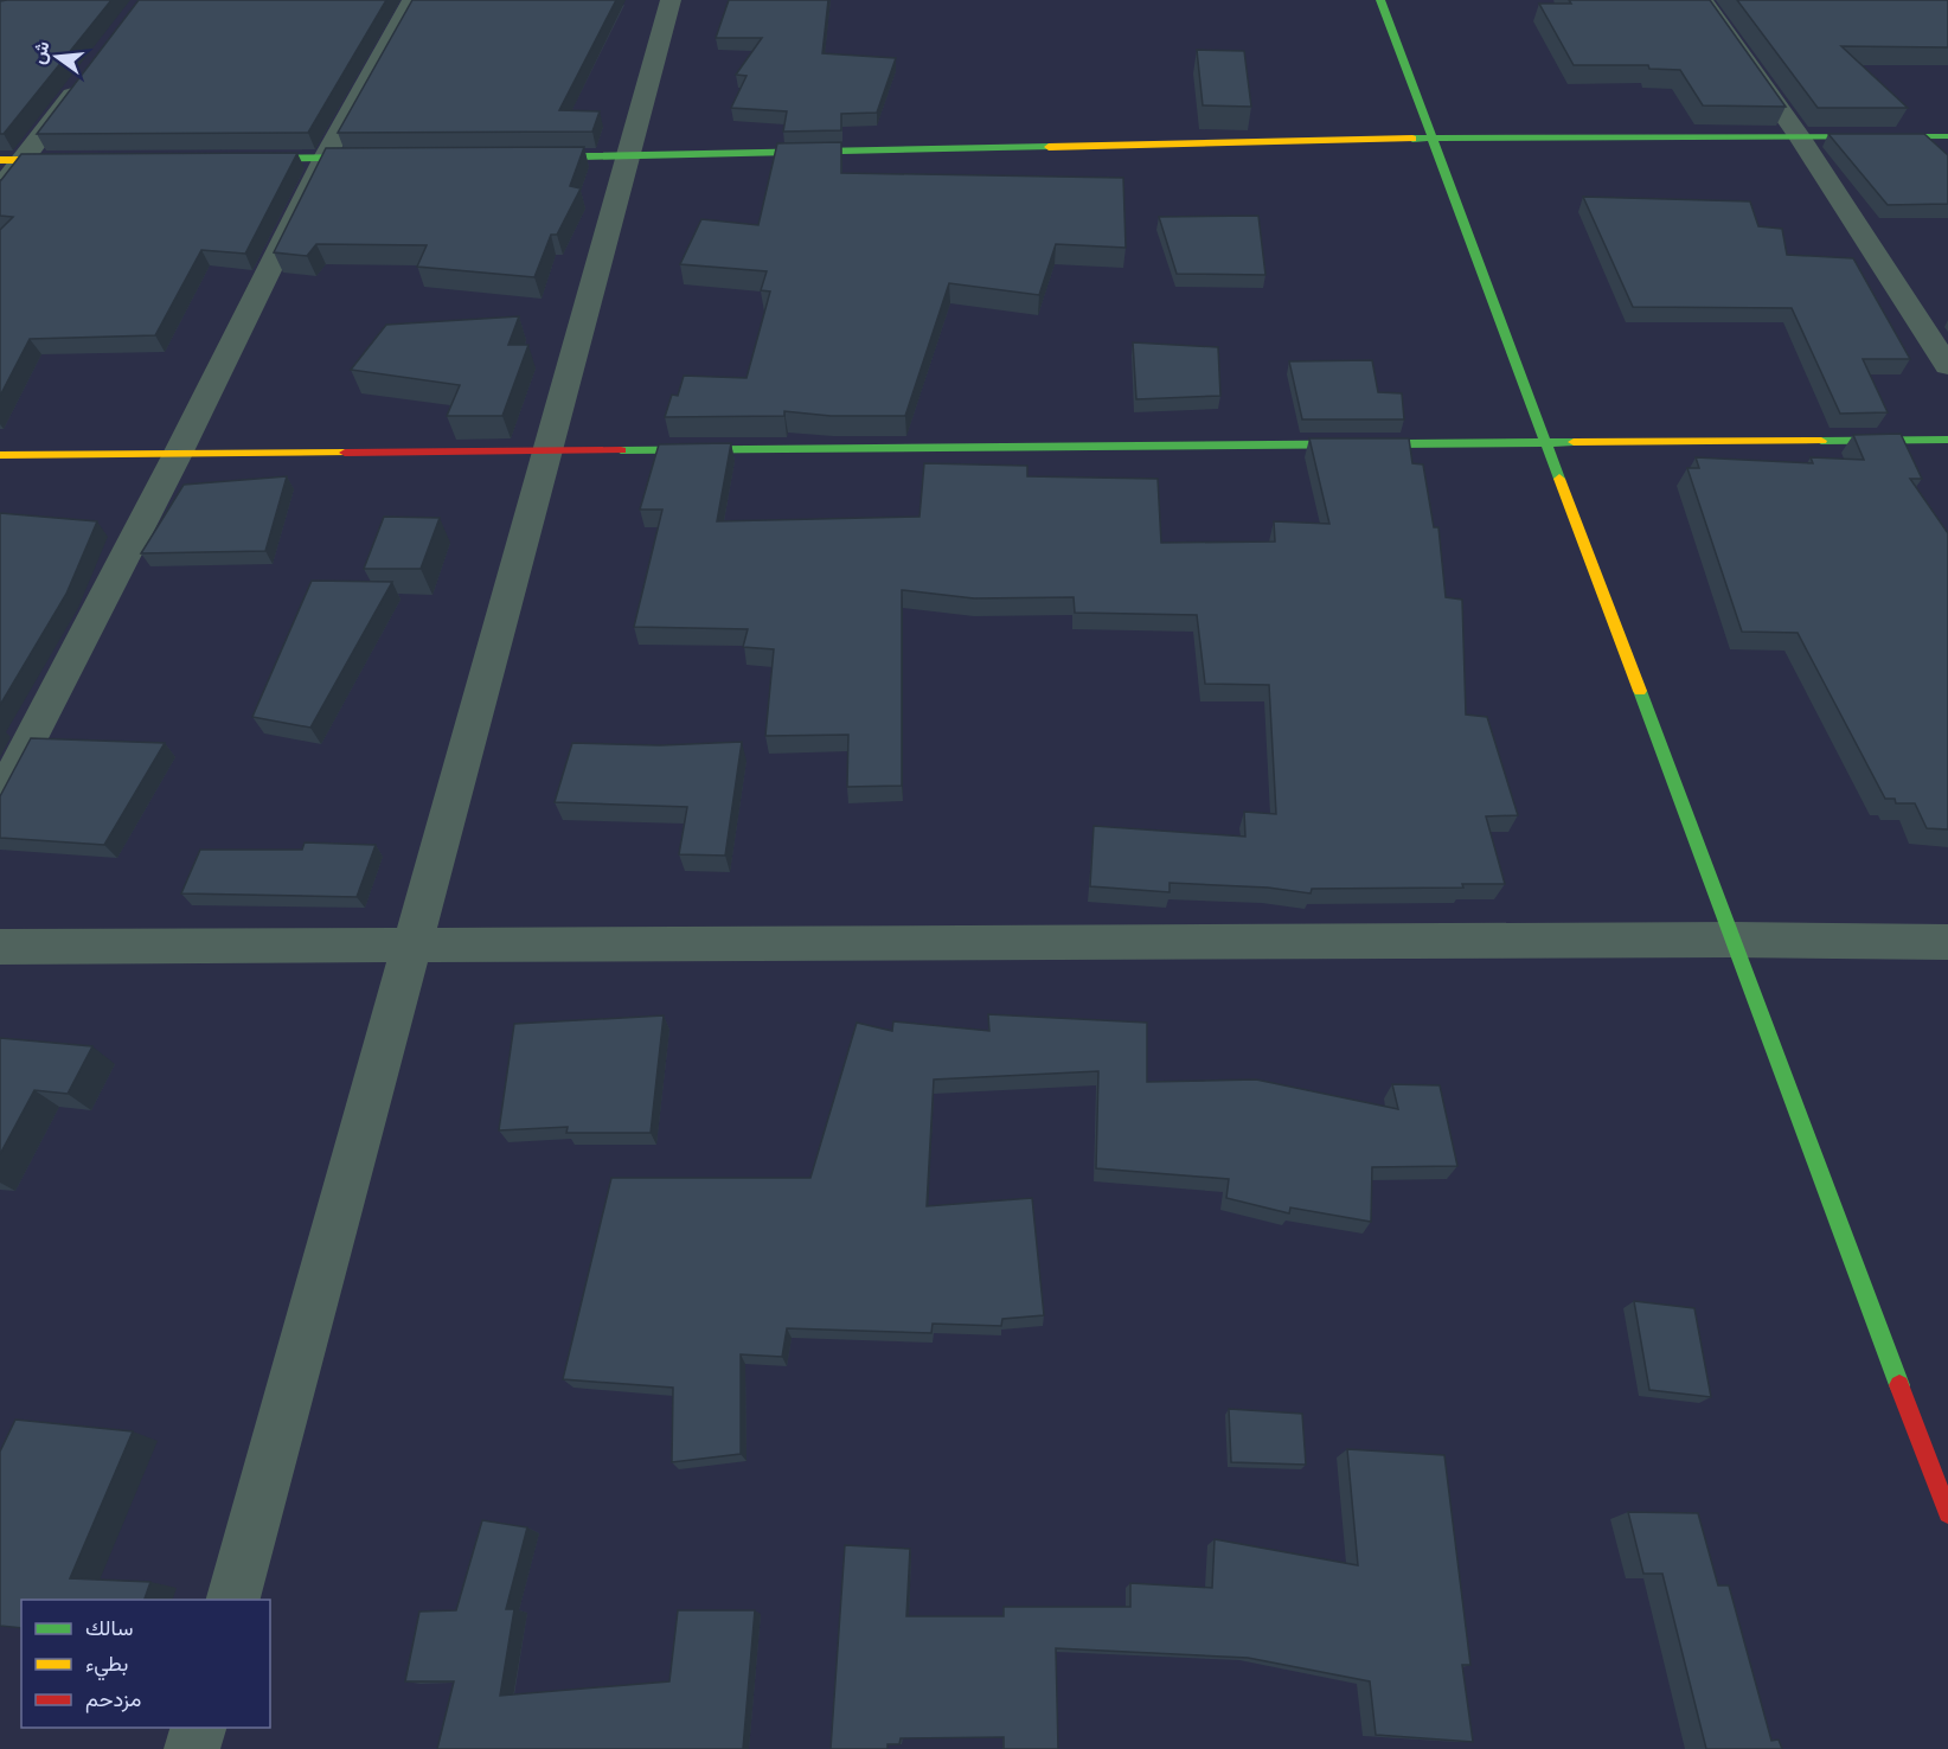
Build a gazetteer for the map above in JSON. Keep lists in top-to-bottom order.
{
  "legend": ["سالك", "بطيء", "مزدحم"],
  "north": "left"
}
